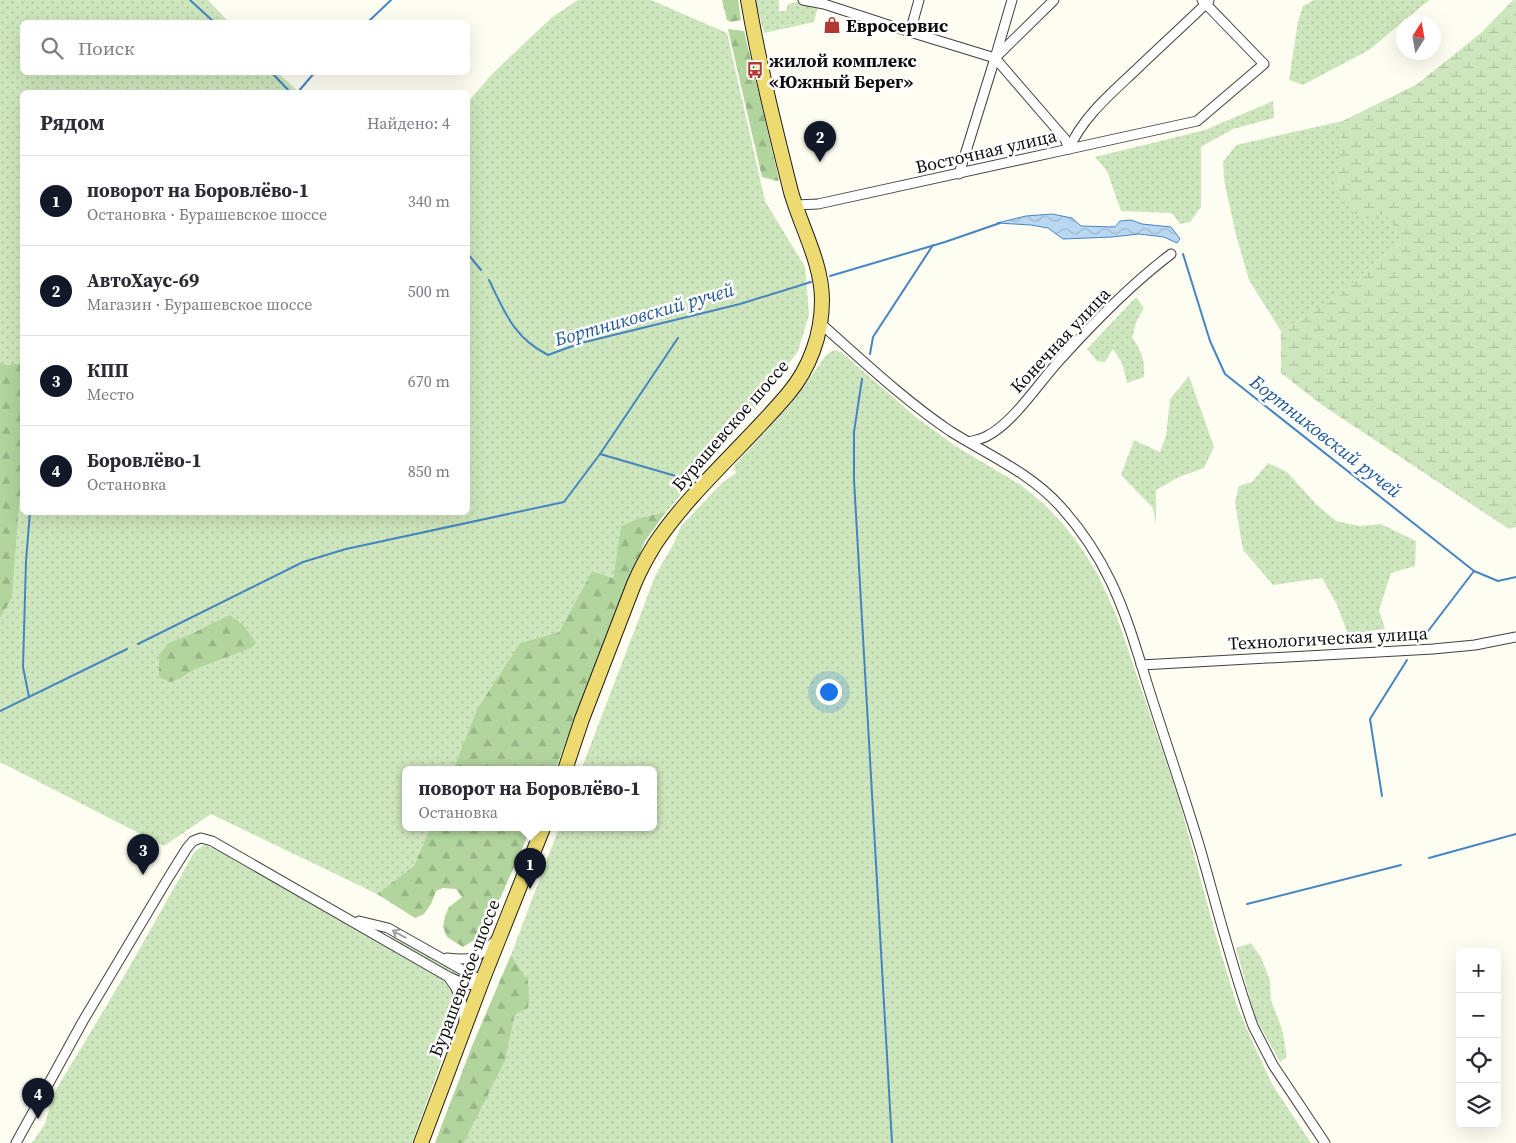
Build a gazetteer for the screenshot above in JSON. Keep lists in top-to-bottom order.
{
  "streets": {
    "main road": ["Бурашевское шоссе"],
    "street": ["Восточная улица", "Конечная улица", "Технологическая улица"]
  },
  "crossings": [
    ["Восточная улица", "Бурашевское шоссе"]
  ],
  "water": ["Бортниковский ручей"],
  "places": {
    "shop": ["Евросервис"],
    "bus stop": ["жилой комплекс «Южный Берег»"]
  },
  "north": "top",
  "page": {
    "search": "Поиск",
    "heading": ["Рядом", "Найдено: 4"],
    "pins": [
      "2",
      "3",
      "1",
      "4"
    ],
    "list": [
      {
        "mark": "1",
        "name": "поворот на Боровлёво-1",
        "note": "Остановка · Бурашевское шоссе",
        "value": "340 m"
      },
      {
        "mark": "2",
        "name": "АвтоХаус-69",
        "note": "Магазин · Бурашевское шоссе",
        "value": "500 m"
      },
      {
        "mark": "3",
        "name": "КПП",
        "note": "Место",
        "value": "670 m"
      },
      {
        "mark": "4",
        "name": "Боровлёво-1",
        "note": "Остановка",
        "value": "850 m"
      }
    ],
    "popup": ["поворот на Боровлёво-1", "Остановка"],
    "map_buttons": ["+", "−"]
  }
}
